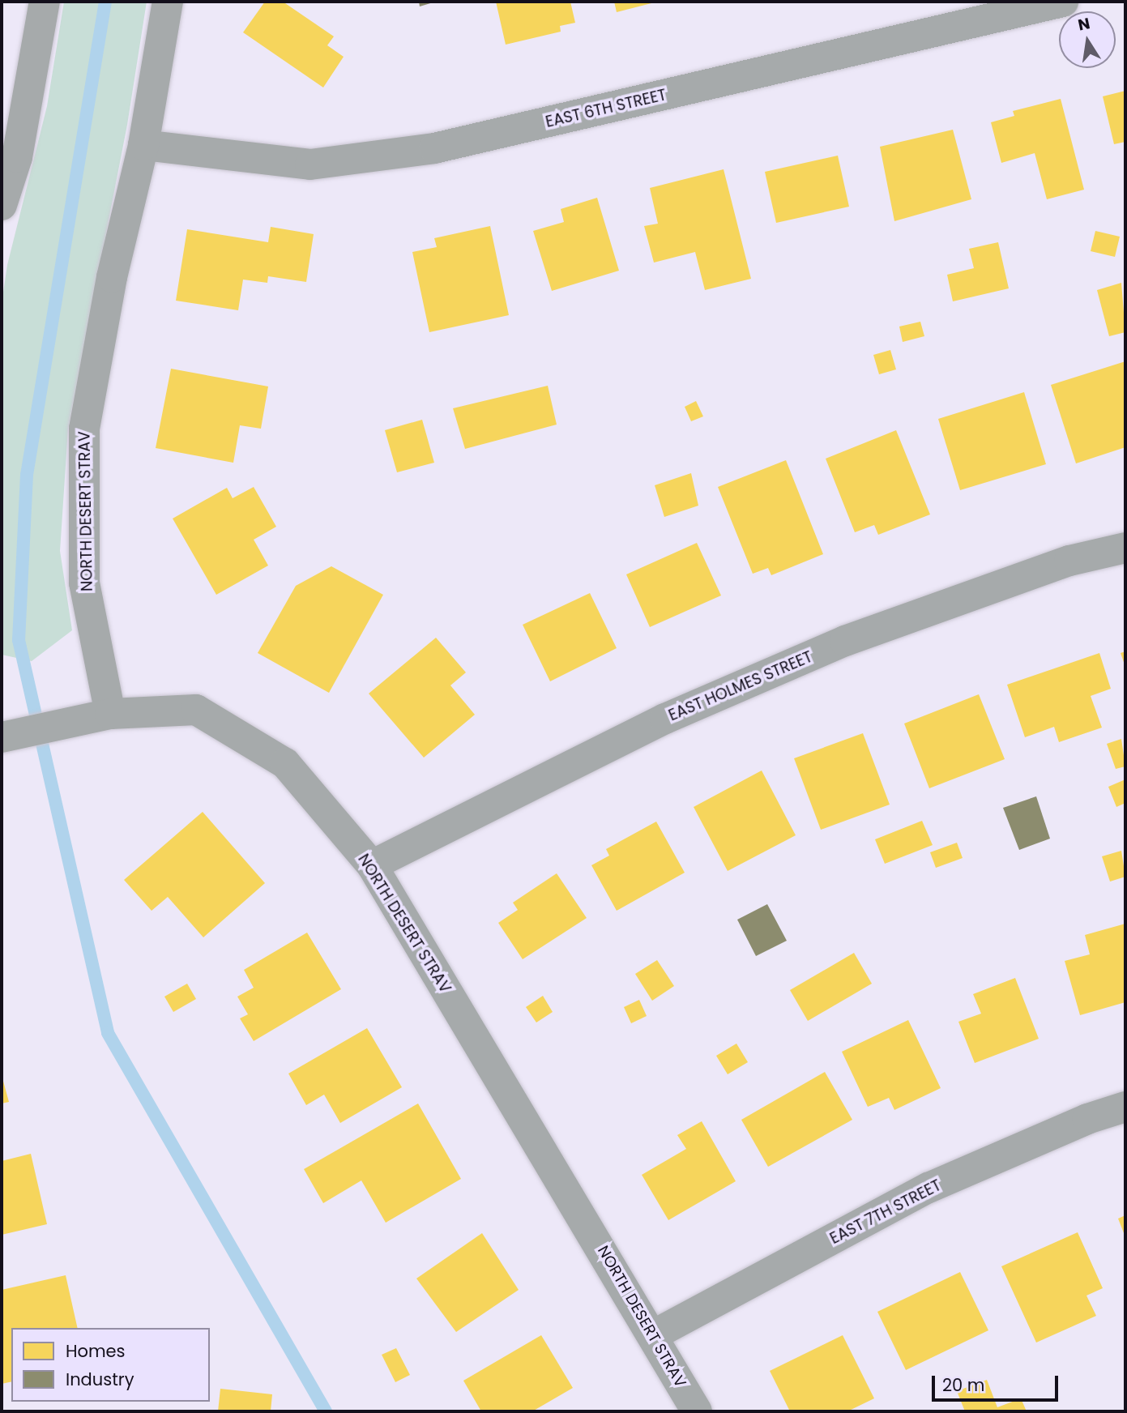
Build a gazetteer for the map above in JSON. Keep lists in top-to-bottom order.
{
  "streets": {
    "street": [
      "EAST 6TH STREET",
      "NORTH DESERT STRAV",
      "EAST HOLMES STREET",
      "EAST 7TH STREET"
    ]
  },
  "crossings": [
    ["EAST 6TH STREET", "NORTH DESERT STRAV"],
    ["NORTH DESERT STRAV", "EAST HOLMES STREET"],
    ["NORTH DESERT STRAV", "EAST 7TH STREET"]
  ],
  "legend": ["Homes", "Industry"],
  "scale_bar": "20 m",
  "north": "top"
}
